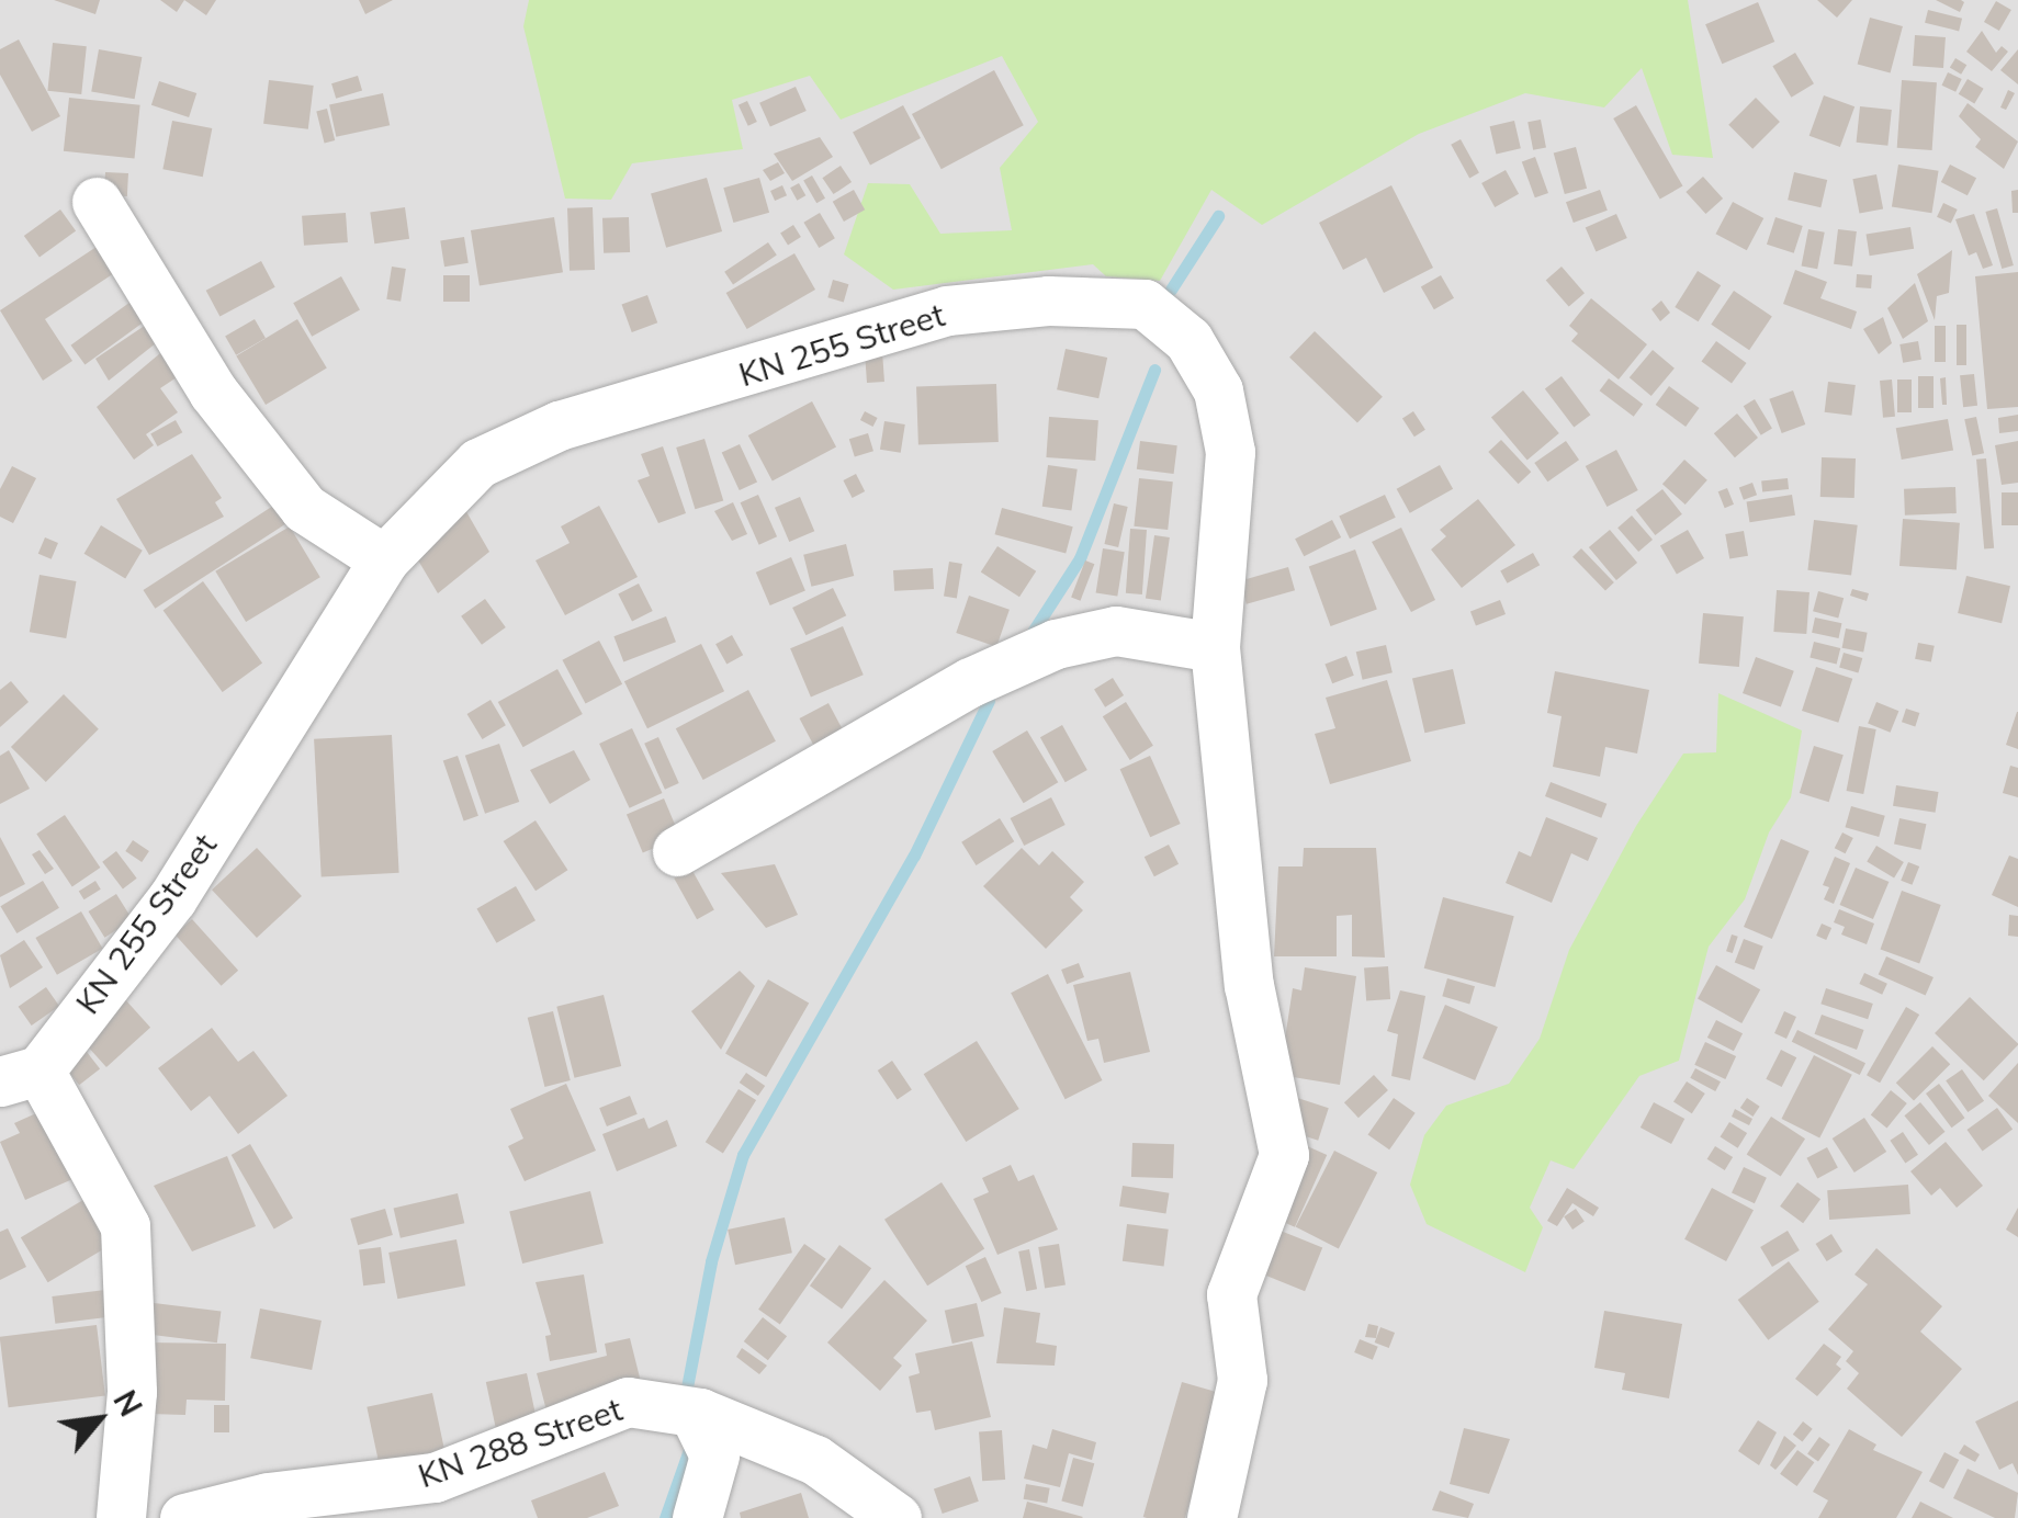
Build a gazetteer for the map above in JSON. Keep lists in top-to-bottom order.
{
  "streets": {
    "street": ["KN 255 Street", "KN 288 Street"]
  },
  "north": "top right"
}
